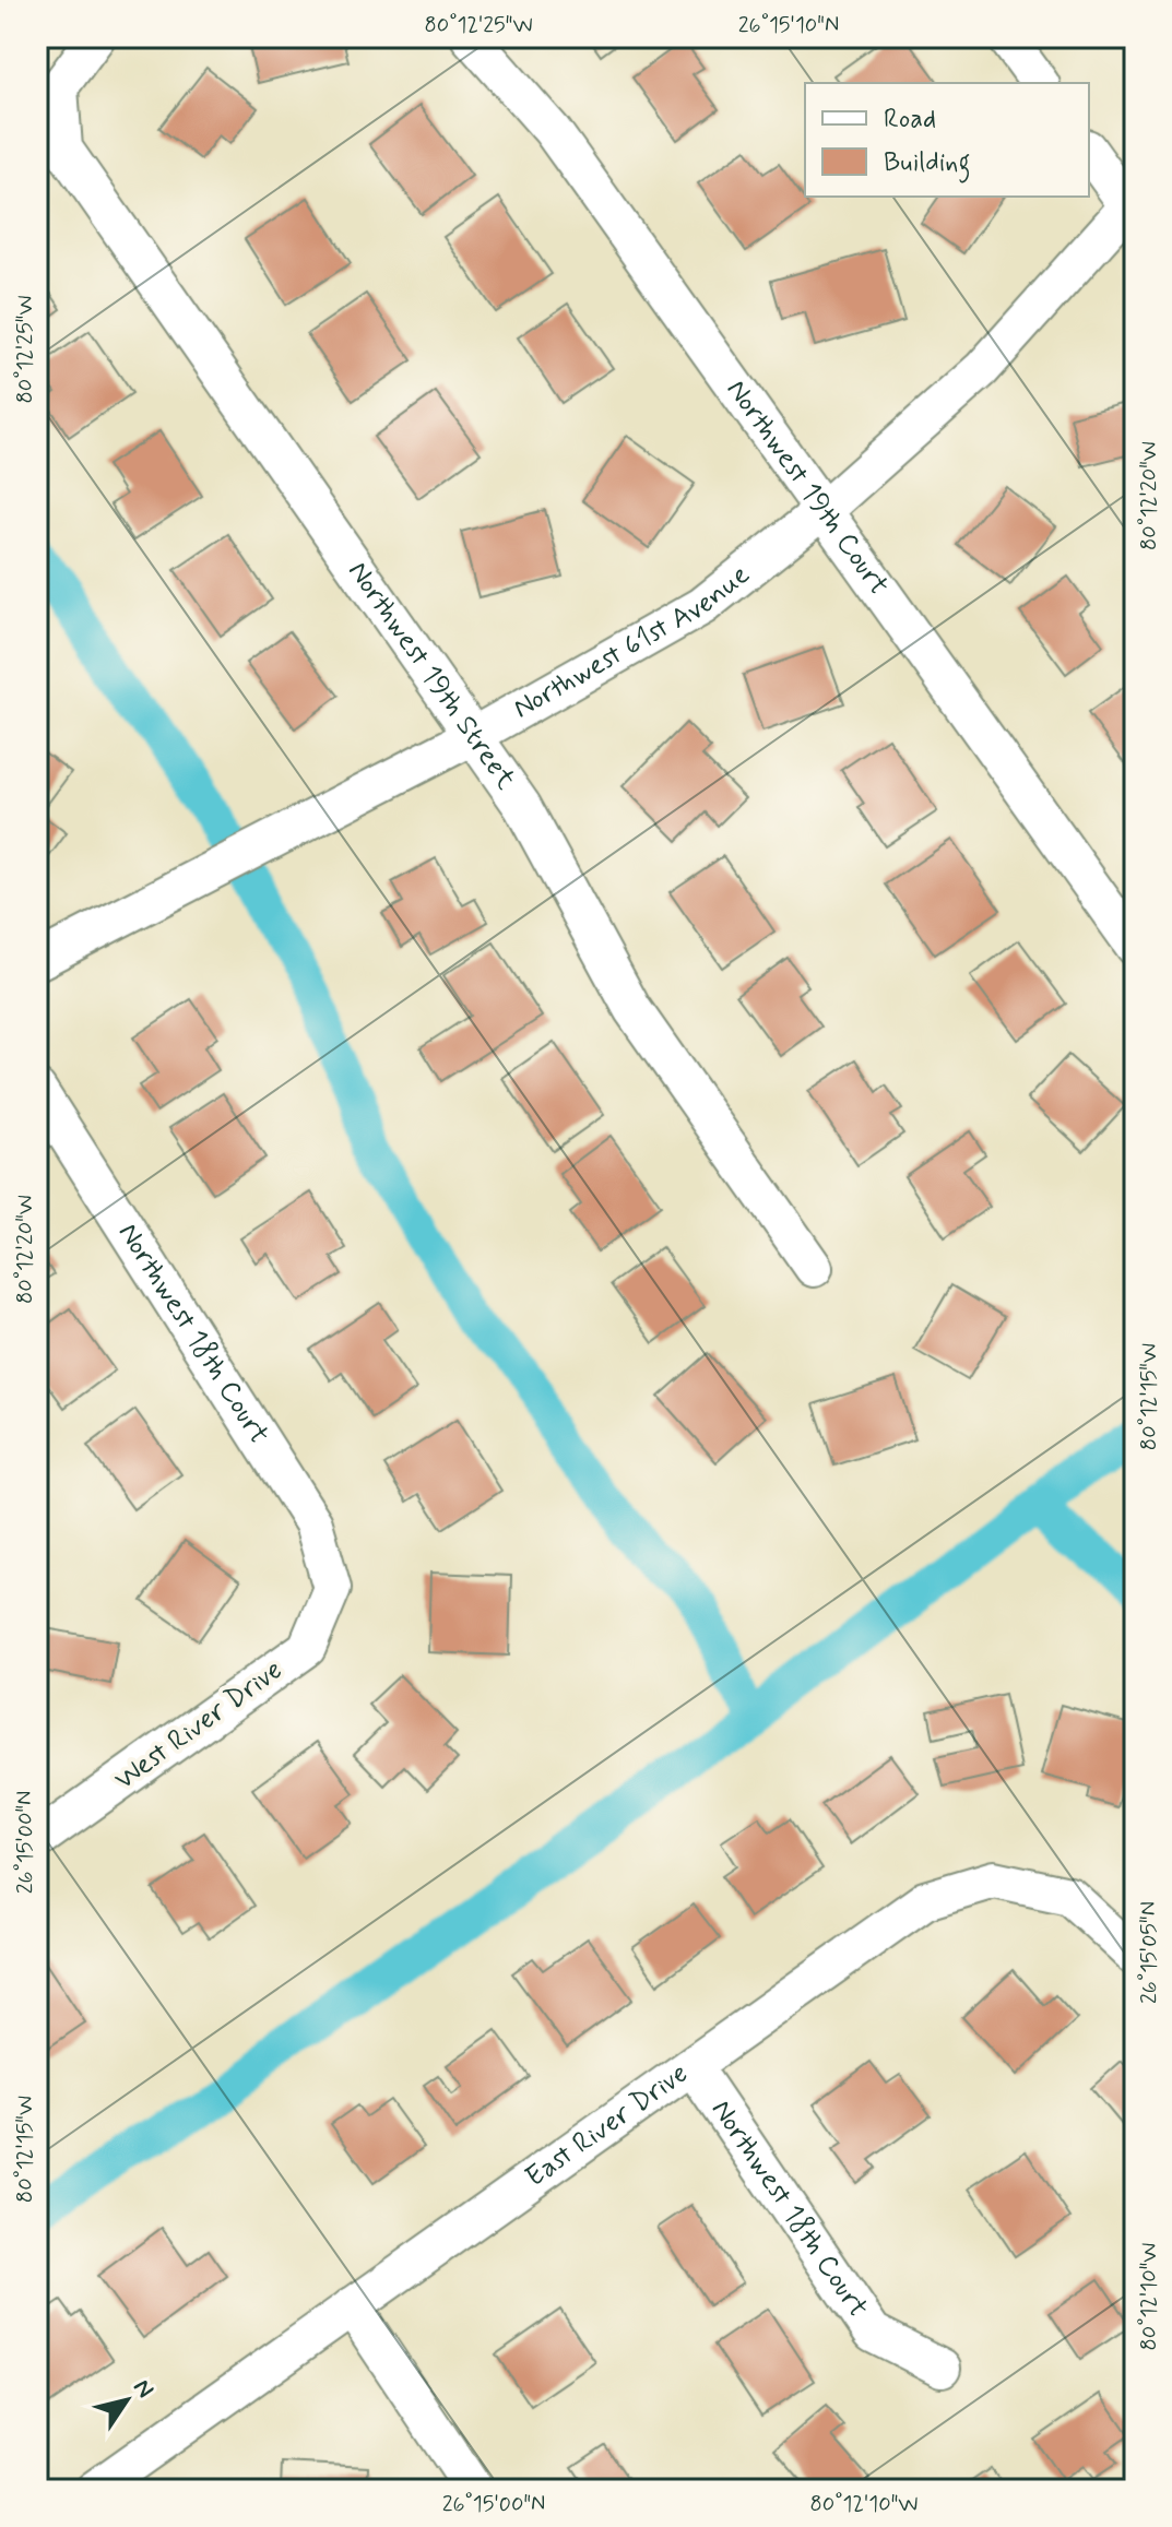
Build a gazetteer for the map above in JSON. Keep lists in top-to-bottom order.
{
  "streets": {
    "street": [
      "Northwest 19th Court",
      "Northwest 61st Avenue",
      "Northwest 19th Street",
      "Northwest 18th Court",
      "West River Drive",
      "East River Drive"
    ]
  },
  "crossings": [
    ["Northwest 19th Court", "Northwest 61st Avenue"],
    ["Northwest 61st Avenue", "Northwest 19th Street"],
    ["Northwest 18th Court", "West River Drive"],
    ["Northwest 18th Court", "East River Drive"]
  ],
  "legend": ["Road", "Building"],
  "north": "top right",
  "coordinates": [
    "80°12'25\"W",
    "26°15'10\"N",
    "80°12'20\"W",
    "80°12'15\"W",
    "26°15'00\"N",
    "26°15'05\"N",
    "80°12'10\"W"
  ]
}
